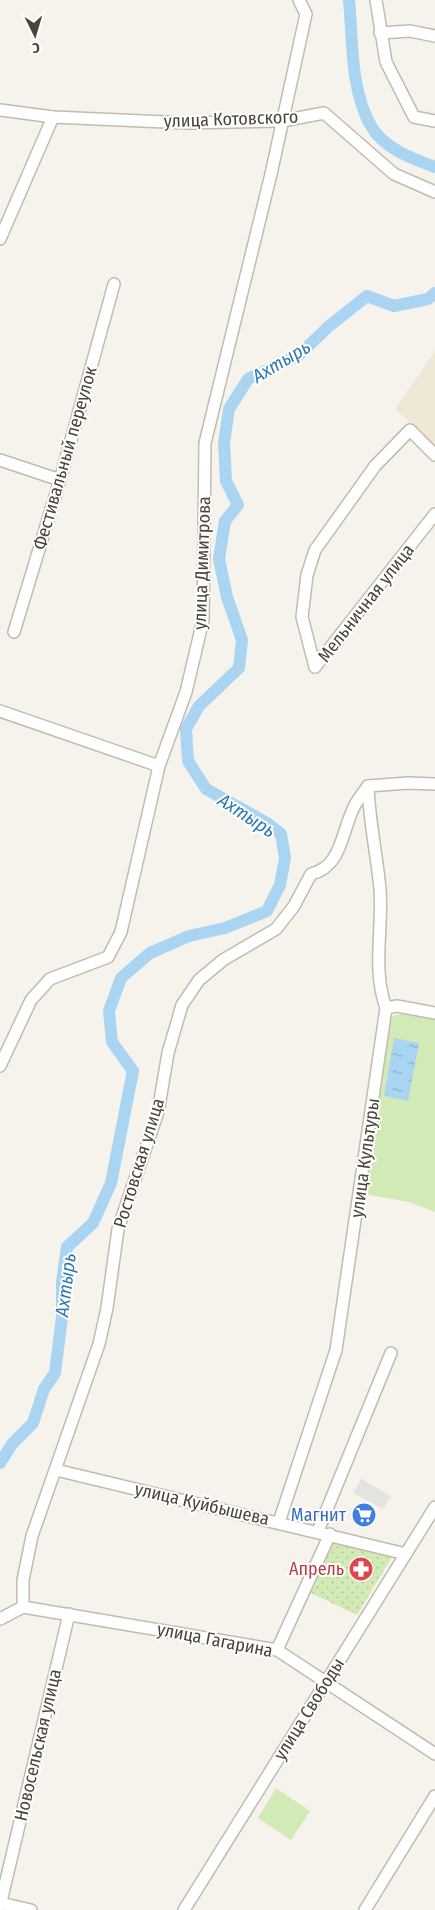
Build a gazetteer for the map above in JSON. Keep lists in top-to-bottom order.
{
  "streets": {
    "street": [
      "улица Котовского",
      "Фестивальный переулок",
      "улица Димитрова",
      "Мельничная улица",
      "улица Культуры",
      "Ростовская улица",
      "улица Куйбышева",
      "улица Гагарина",
      "улица Свободы",
      "Новосельская улица"
    ]
  },
  "crossings": [
    ["улица Котовского", "улица Димитрова"],
    ["улица Культуры", "Ростовская улица"],
    ["улица Культуры", "улица Куйбышева"],
    ["Ростовская улица", "улица Куйбышева"],
    ["Ростовская улица", "улица Гагарина"],
    ["улица Куйбышева", "улица Свободы"],
    ["улица Гагарина", "улица Свободы"],
    ["улица Гагарина", "Новосельская улица"]
  ],
  "water": ["Ахтырь"],
  "places": {
    "supermarket": ["Магнит"],
    "pharmacy": ["Апрель"]
  },
  "north": "bottom"
}
